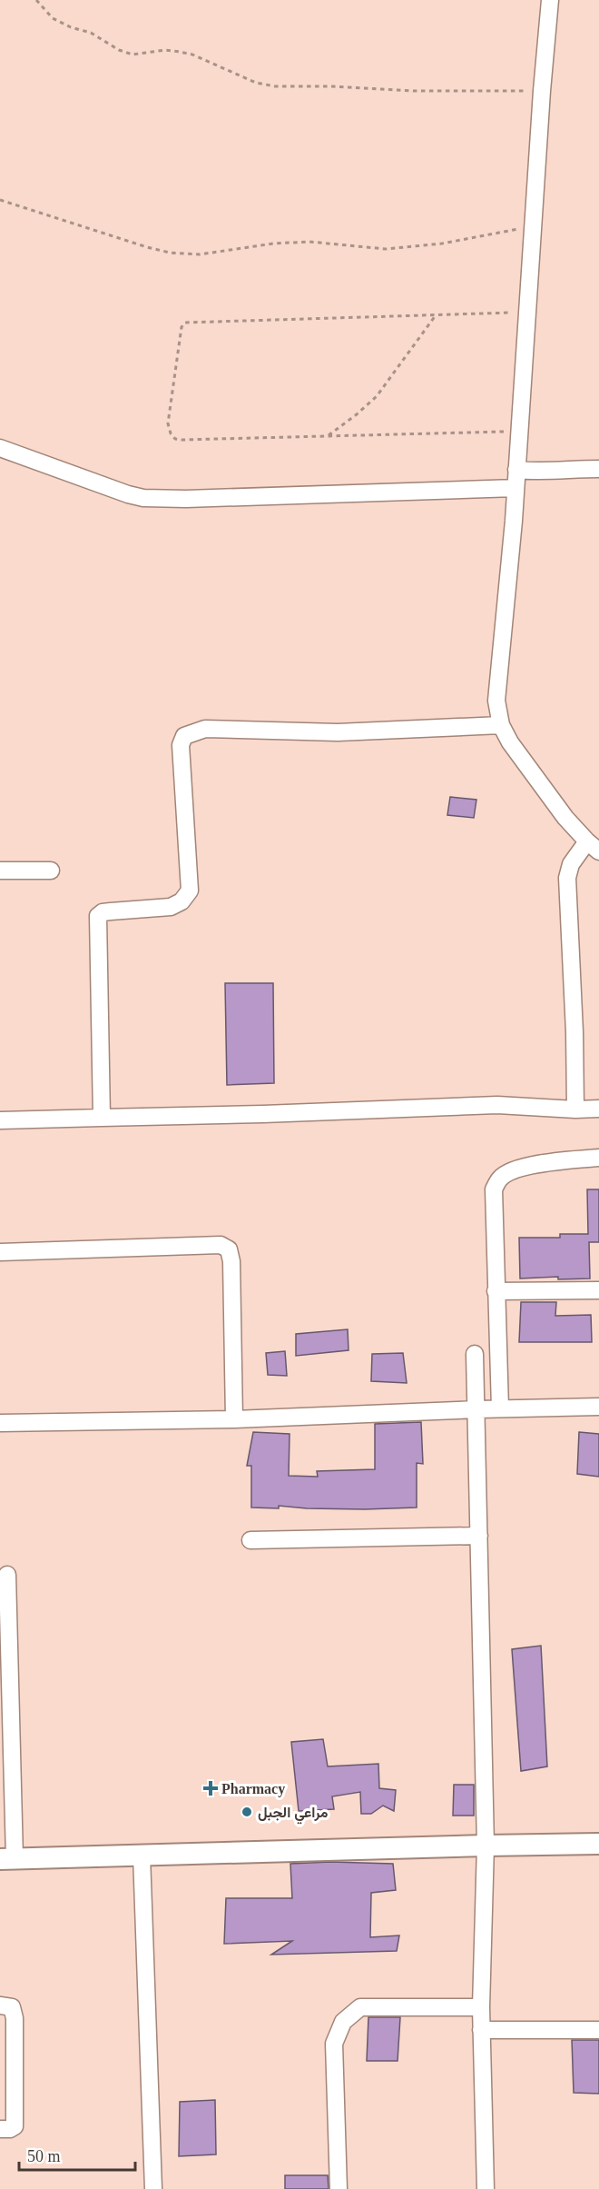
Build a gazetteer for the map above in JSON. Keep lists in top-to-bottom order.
{
  "places": {
    "health": ["Pharmacy"],
    "other": ["مراعي الجبل"]
  },
  "scale_bar": "50 m"
}
